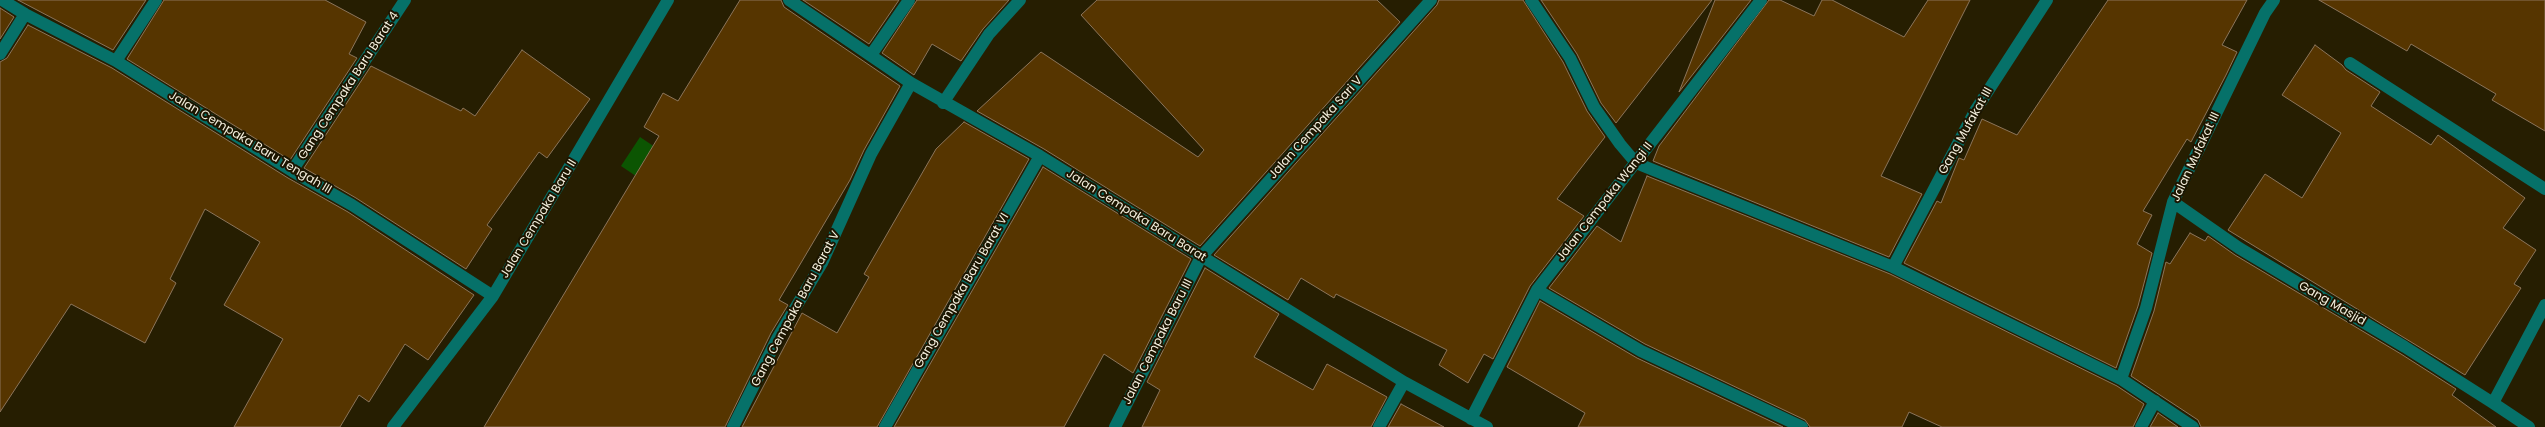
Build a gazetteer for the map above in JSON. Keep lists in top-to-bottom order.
{
  "streets": {
    "street": [
      "Gang Cempaka Baru Barat 4",
      "Jalan Cempaka Sari V",
      "Gang Mufakat III",
      "Jalan Cempaka Baru Tengah III",
      "Jalan Mufakat III",
      "Jalan Cempaka Wangi II",
      "Jalan Cempaka Baru Barat",
      "Jalan Cempaka Baru II",
      "Gang Cempaka Baru Barat VI",
      "Gang Masjid",
      "Gang Cempaka Baru Barat V",
      "Jalan Cempaka Baru III"
    ]
  },
  "crossings": [
    ["Gang Cempaka Baru Barat 4", "Jalan Cempaka Baru Tengah III"],
    ["Jalan Cempaka Sari V", "Jalan Cempaka Baru Barat"],
    ["Jalan Cempaka Sari V", "Jalan Cempaka Baru III"],
    ["Jalan Cempaka Baru Tengah III", "Jalan Cempaka Baru II"],
    ["Jalan Mufakat III", "Gang Masjid"],
    ["Jalan Cempaka Wangi II", "Jalan Cempaka Baru Barat"],
    ["Jalan Cempaka Baru Barat", "Gang Cempaka Baru Barat VI"],
    ["Jalan Cempaka Baru Barat", "Gang Cempaka Baru Barat V"],
    ["Jalan Cempaka Baru Barat", "Jalan Cempaka Baru III"]
  ]
}
